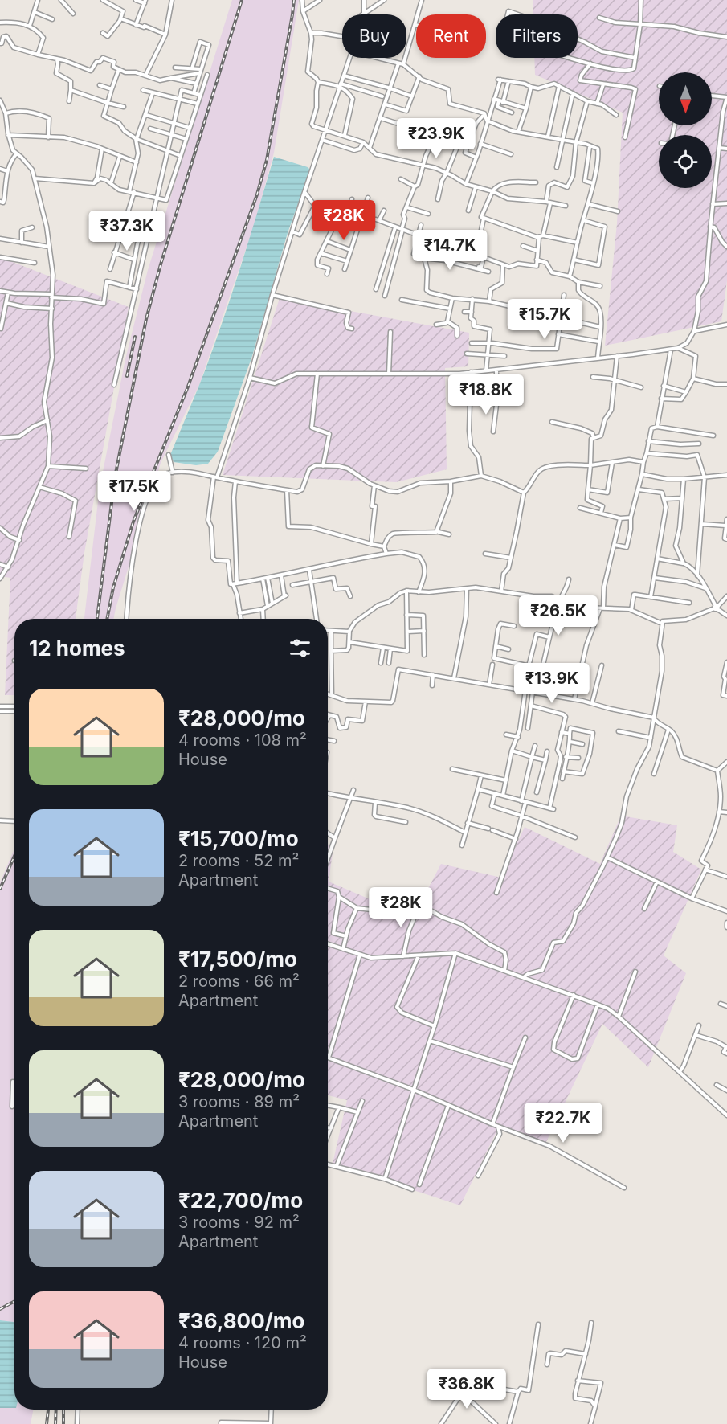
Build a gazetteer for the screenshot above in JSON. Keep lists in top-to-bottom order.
{
  "north": "bottom",
  "page": {
    "chip": ["Buy", "Rent", "Filters"],
    "price": [
      "₹23.9K",
      "₹28K",
      "₹37.3K",
      "₹14.7K",
      "₹15.7K",
      "₹18.8K",
      "₹17.5K",
      "₹26.5K",
      "₹13.9K",
      "₹28K",
      "₹22.7K",
      "₹36.8K"
    ],
    "heading": "12 homes",
    "list": [
      {
        "name": "₹28,000/mo",
        "note": "4 rooms · 108 m² · House"
      },
      {
        "name": "₹15,700/mo",
        "note": "2 rooms · 52 m² · Apartment"
      },
      {
        "name": "₹17,500/mo",
        "note": "2 rooms · 66 m² · Apartment"
      },
      {
        "name": "₹28,000/mo",
        "note": "3 rooms · 89 m² · Apartment"
      },
      {
        "name": "₹22,700/mo",
        "note": "3 rooms · 92 m² · Apartment"
      },
      {
        "name": "₹36,800/mo",
        "note": "4 rooms · 120 m² · House"
      }
    ]
  }
}
